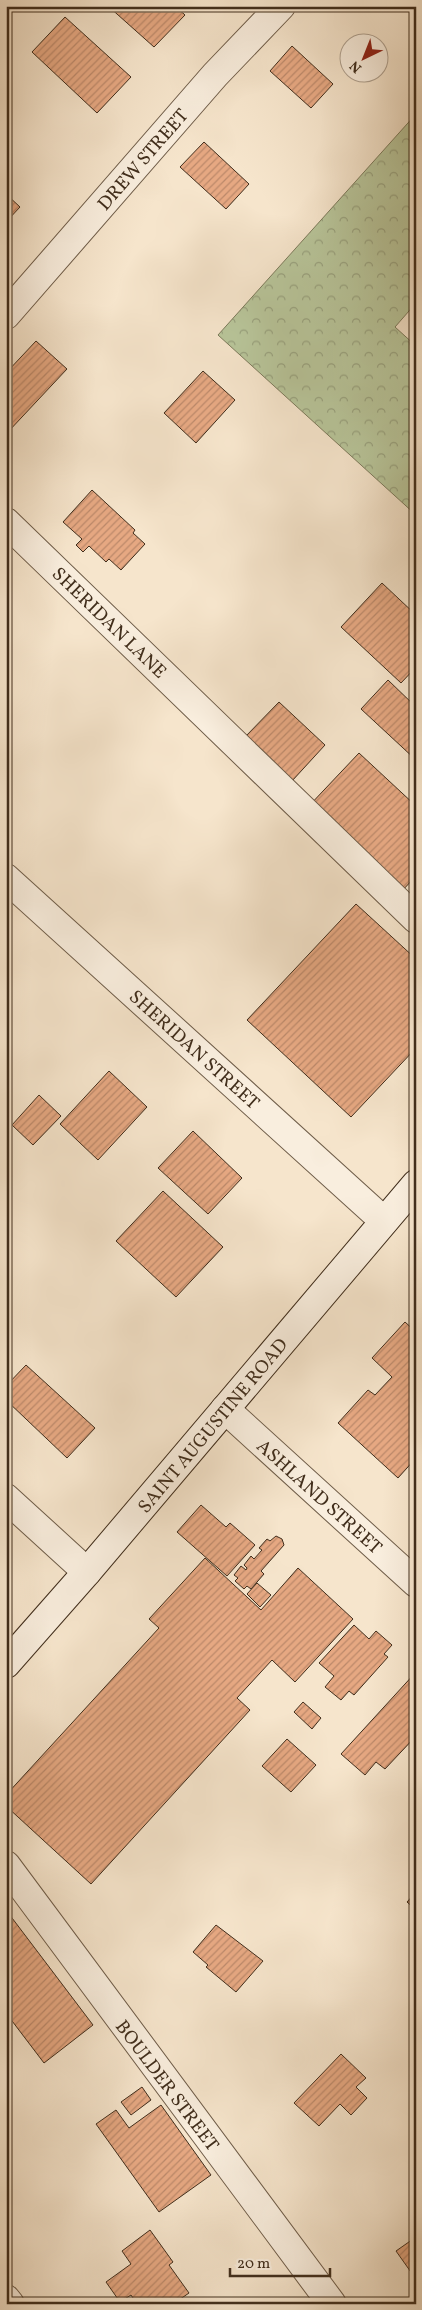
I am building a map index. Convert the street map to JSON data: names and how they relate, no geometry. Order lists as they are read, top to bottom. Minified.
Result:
{"streets":{"street":["DREW STREET","SHERIDAN LANE","SHERIDAN STREET","SAINT AUGUSTINE ROAD","ASHLAND STREET","BOULDER STREET"]},"crossings":[["SHERIDAN STREET","SAINT AUGUSTINE ROAD"],["SAINT AUGUSTINE ROAD","ASHLAND STREET"]],"scale_bar":"20 m","north":"bottom left"}
